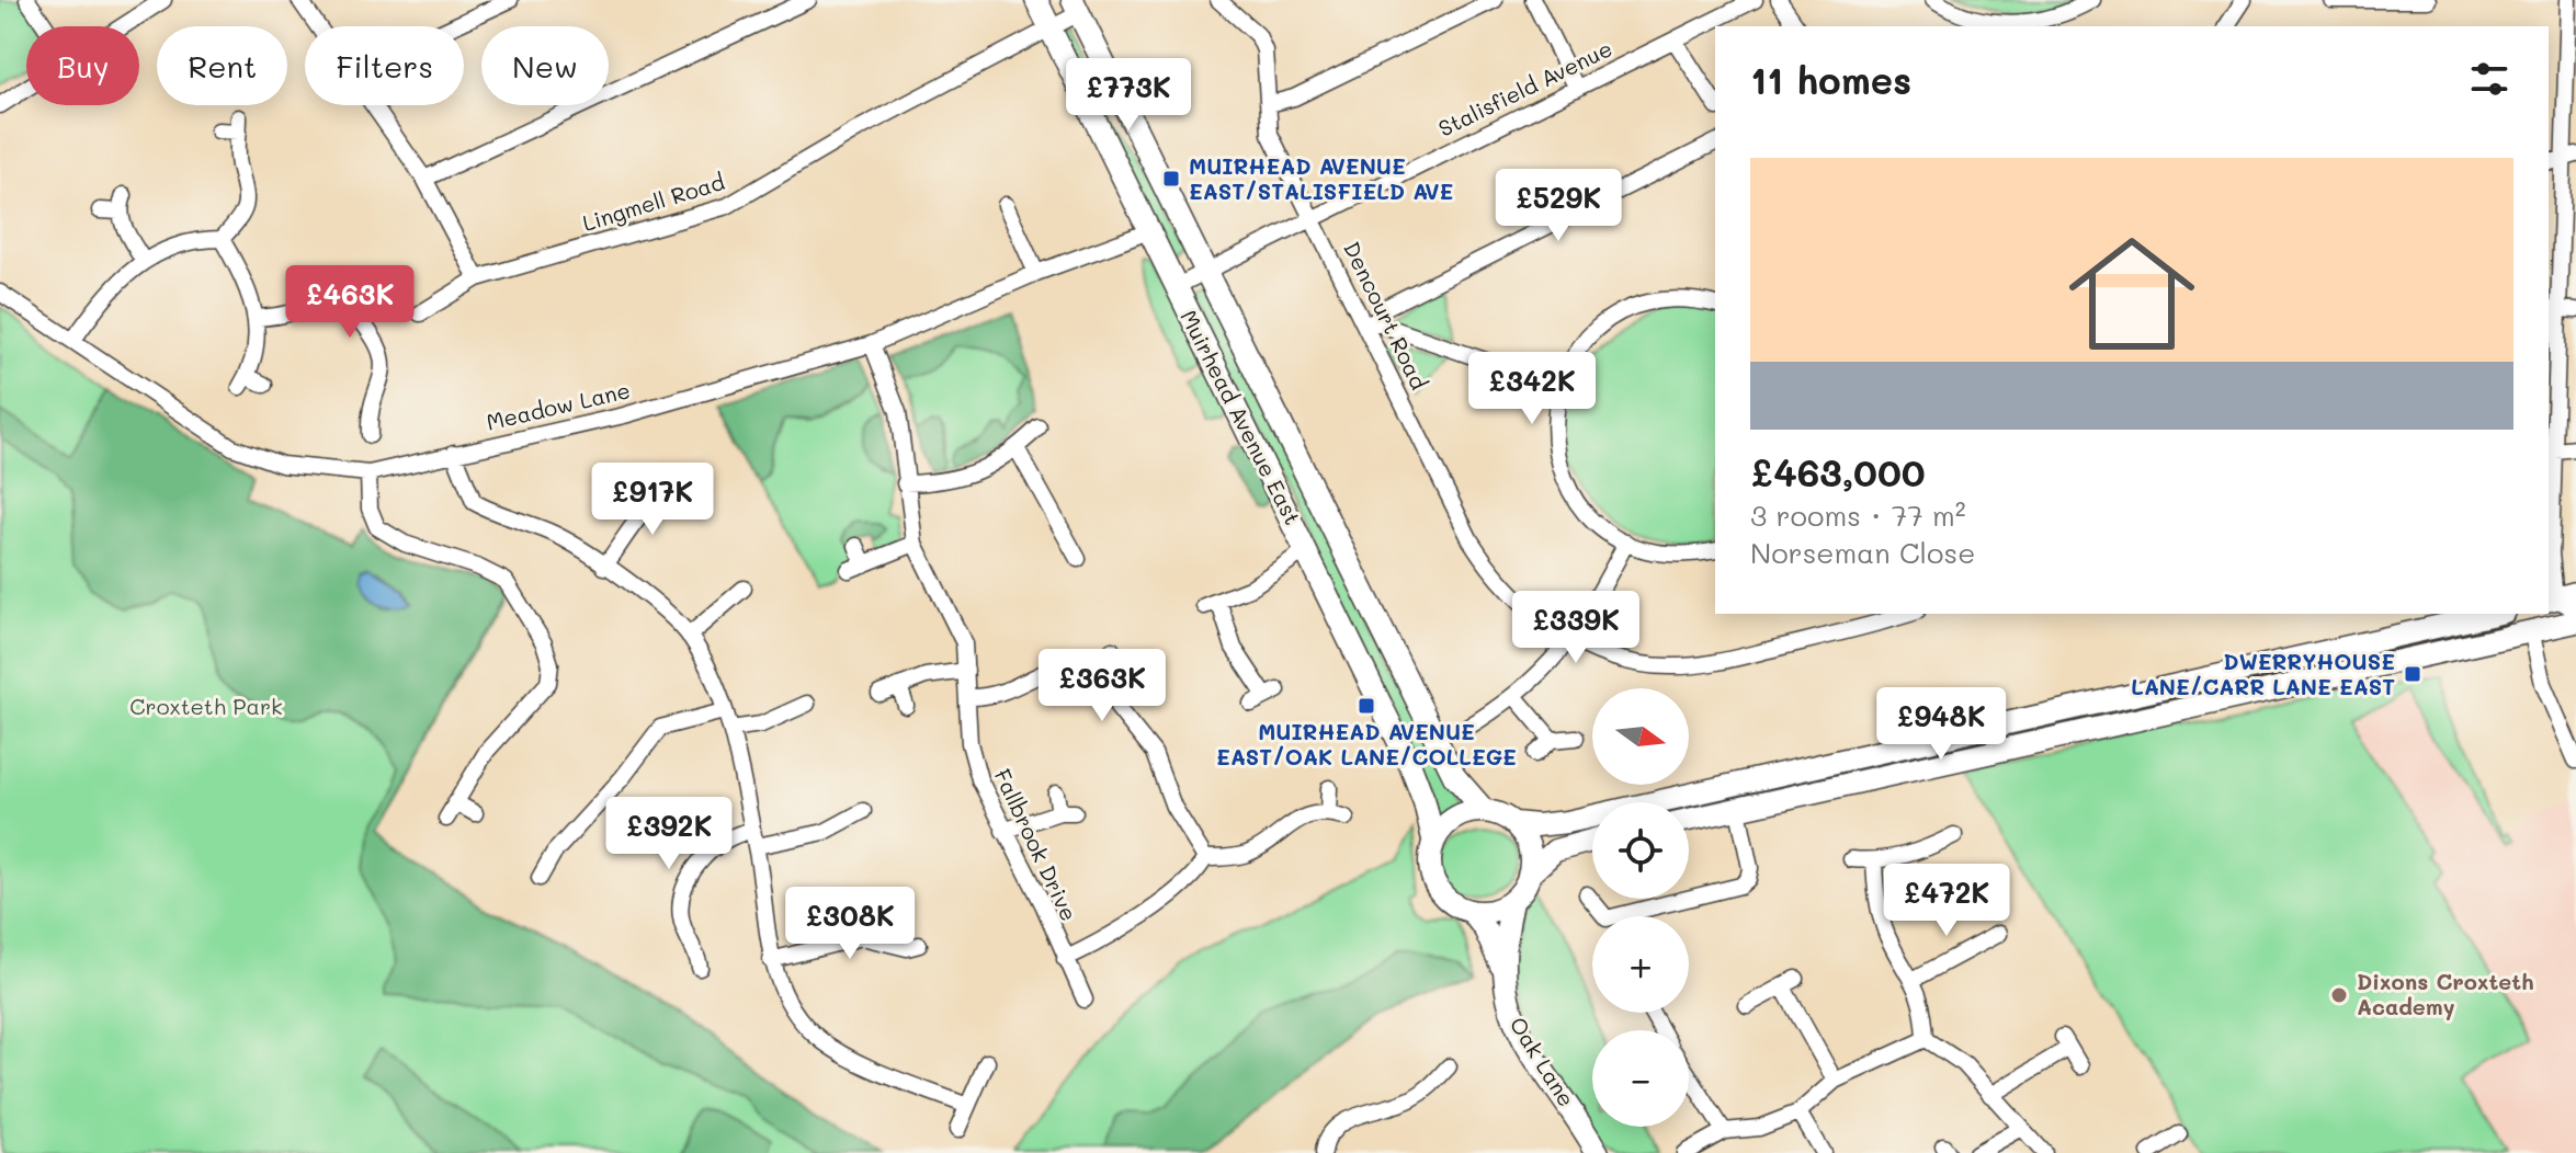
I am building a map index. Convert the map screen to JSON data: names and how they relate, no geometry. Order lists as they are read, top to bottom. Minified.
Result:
{"streets":{"street":["Stalisfield Avenue","Lingmell Road","Dencourt Road","Meadow Lane","Muirhead Avenue East","Fallbrook Drive","Oak Lane"]},"crossings":[["Stalisfield Avenue","Dencourt Road"],["Stalisfield Avenue","Muirhead Avenue East"],["Lingmell Road","Muirhead Avenue East"],["Meadow Lane","Muirhead Avenue East"],["Meadow Lane","Fallbrook Drive"],["Muirhead Avenue East","Oak Lane"]],"parks":["Croxteth Park"],"places":{"transit":["MUIRHEAD AVENUE EAST/STALISFIELD AVE","DWERRYHOUSE LANE/CARR LANE EAST","MUIRHEAD AVENUE EAST/OAK LANE/COLLEGE"],"other":["Dixons Croxteth Academy"]},"north":"right","page":{"chip":["Buy","Rent","Filters","New"],"heading":"11 homes","price":["£773K","£529K","£463K","£342K","£917K","£339K","£363K","£948K","£392K","£472K","£308K"],"list":[{"name":"£463,000","note":"3 rooms · 77 m² · Norseman Close"}],"map_buttons":["+","−"]}}
